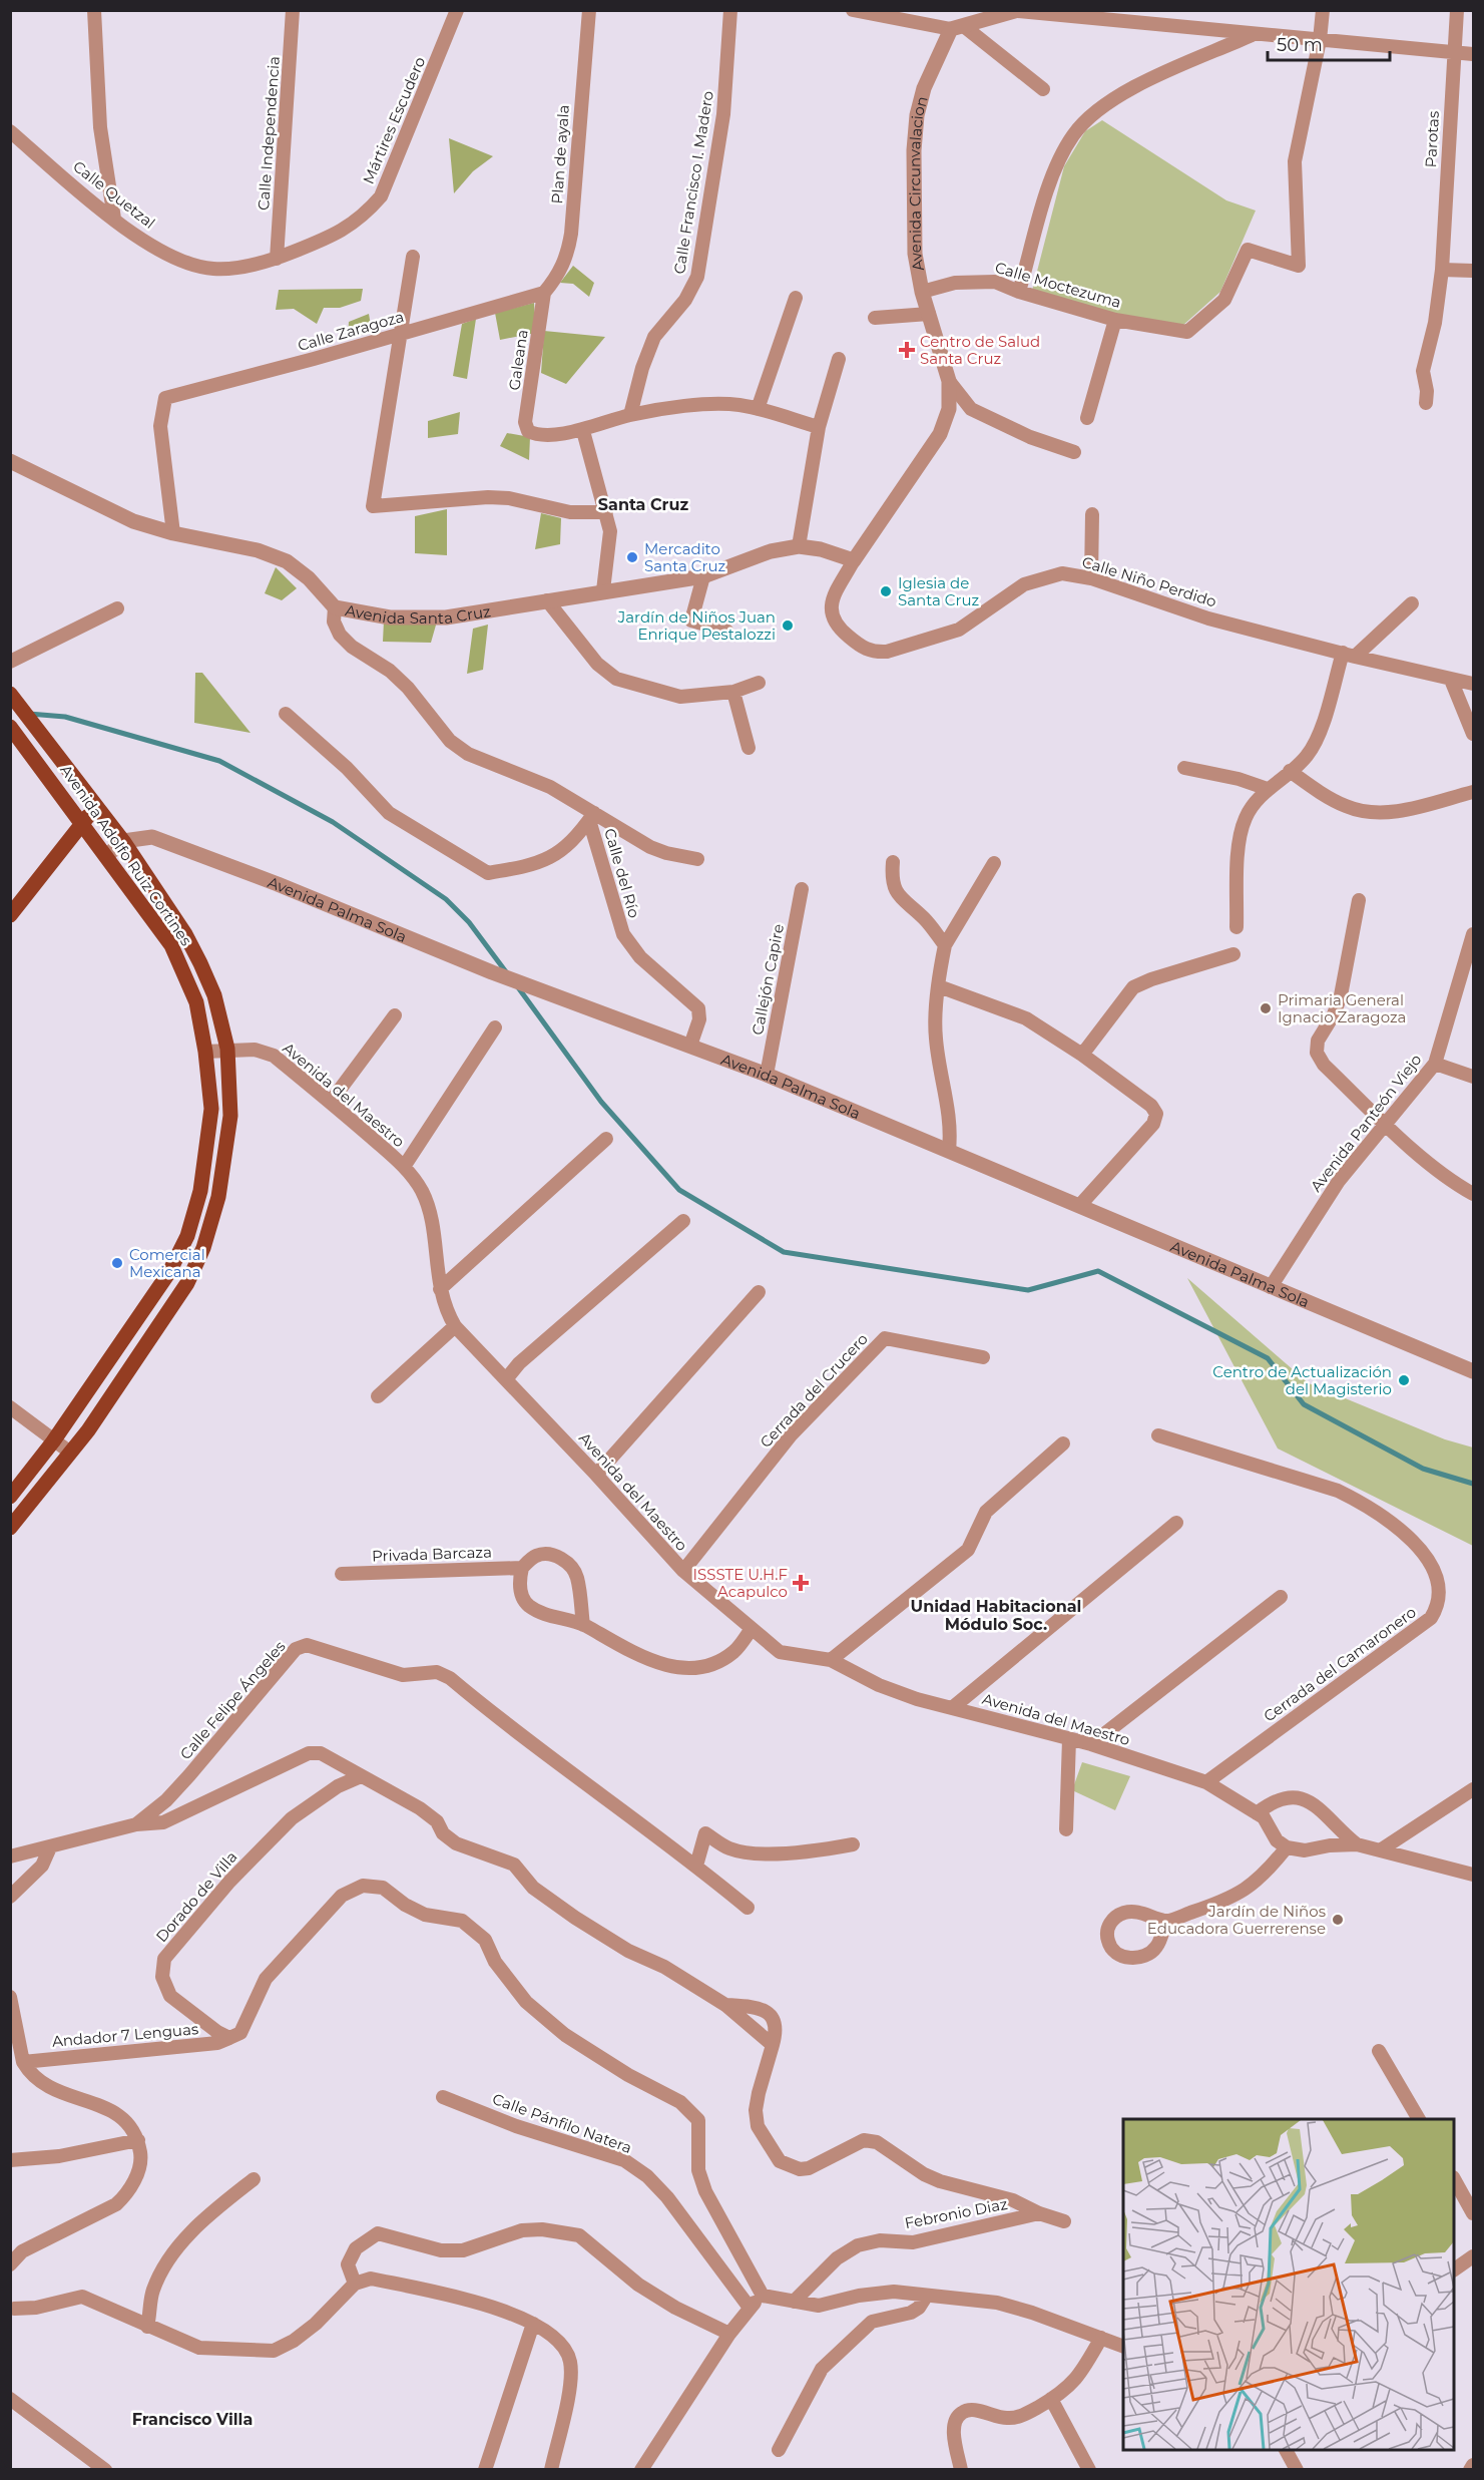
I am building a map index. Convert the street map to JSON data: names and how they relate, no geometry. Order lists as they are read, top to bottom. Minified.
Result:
{"streets":{"main road":["Avenida Adolfo Ruiz Cortines"],"street":["Mártires Escudero","Calle Independencia","Parotas","Plan de ayala","Calle Francisco I. Madero","Avenida Circunvalacion","Calle Quetzal","Calle Moctezuma","Calle Zaragoza","Galeana","Calle Niño Perdido","Avenida Santa Cruz","Calle del Río","Avenida Palma Sola","Callejón Capire","Avenida del Maestro","Avenida Panteón Viejo","Cerrada del Crucero","Privada Barcaza","Cerrada del Camaronero","Calle Felipe Ángeles","Dorado de Villa","Andador 7 Lenguas","Calle Pánfilo Natera","Febronio Diaz"]},"crossings":[["Mártires Escudero","Calle Independencia"],["Mártires Escudero","Calle Quetzal"],["Calle Independencia","Calle Quetzal"],["Plan de ayala","Calle Zaragoza"],["Plan de ayala","Galeana"],["Avenida Circunvalacion","Calle Moctezuma"],["Avenida Circunvalacion","Calle Niño Perdido"],["Avenida Circunvalacion","Avenida Santa Cruz"],["Calle Zaragoza","Galeana"],["Calle Zaragoza","Avenida Santa Cruz"],["Calle Niño Perdido","Avenida Santa Cruz"],["Avenida Adolfo Ruiz Cortines","Avenida Palma Sola"],["Avenida Adolfo Ruiz Cortines","Avenida del Maestro"],["Calle del Río","Avenida Palma Sola"],["Avenida Palma Sola","Callejón Capire"],["Avenida Palma Sola","Avenida Panteón Viejo"],["Avenida del Maestro","Cerrada del Crucero"],["Avenida del Maestro","Cerrada del Camaronero"],["Dorado de Villa","Andador 7 Lenguas"]],"districts":["Santa Cruz","Unidad Habitacional Módulo Soc.","Francisco Villa"],"places":{"health":["Centro de Salud Santa Cruz","ISSSTE U.H.F Acapulco"],"other":["Mercadito Santa Cruz","Iglesia de Santa Cruz","Jardín de Niños Juan Enrique Pestalozzi","Primaria General Ignacio Zaragoza","Comercial Mexicana","Centro de Actualización del Magisterio","Jardín de Niños Educadora Guerrerense"]},"scale_bar":"50 m"}
